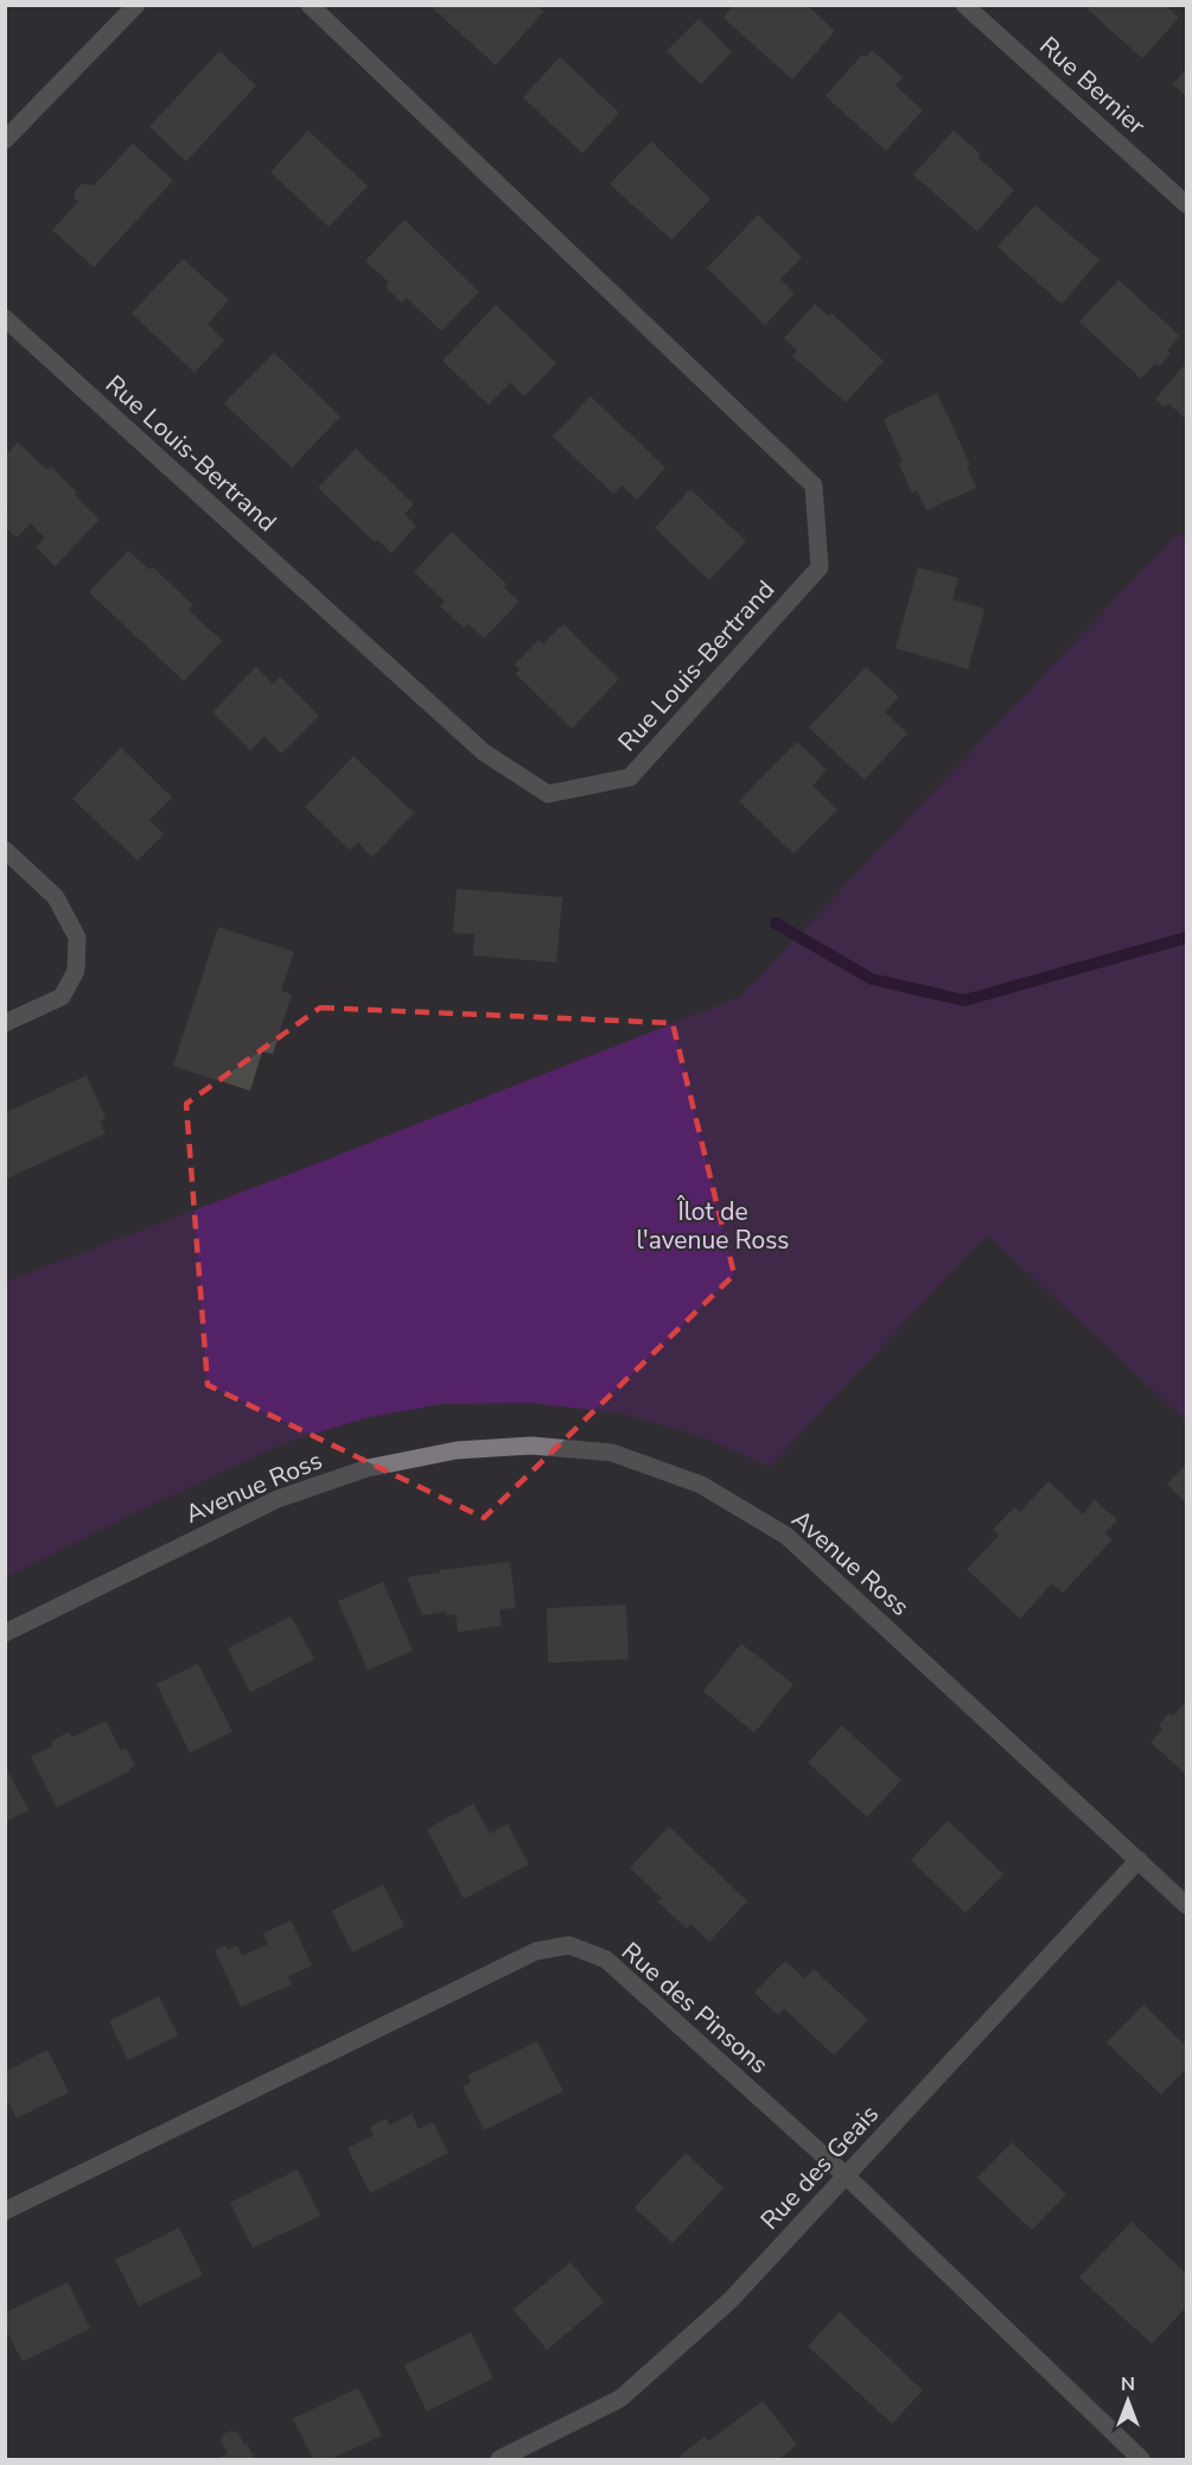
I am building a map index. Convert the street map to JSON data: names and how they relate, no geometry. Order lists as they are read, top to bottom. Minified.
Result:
{"streets":{"street":["Rue Bernier","Rue Louis-Bertrand","Avenue Ross","Rue des Pinsons","Rue des Geais"]},"crossings":[["Avenue Ross","Rue des Geais"],["Rue des Pinsons","Rue des Geais"]],"parks":["Îlot de l'avenue Ross"],"north":"top"}
